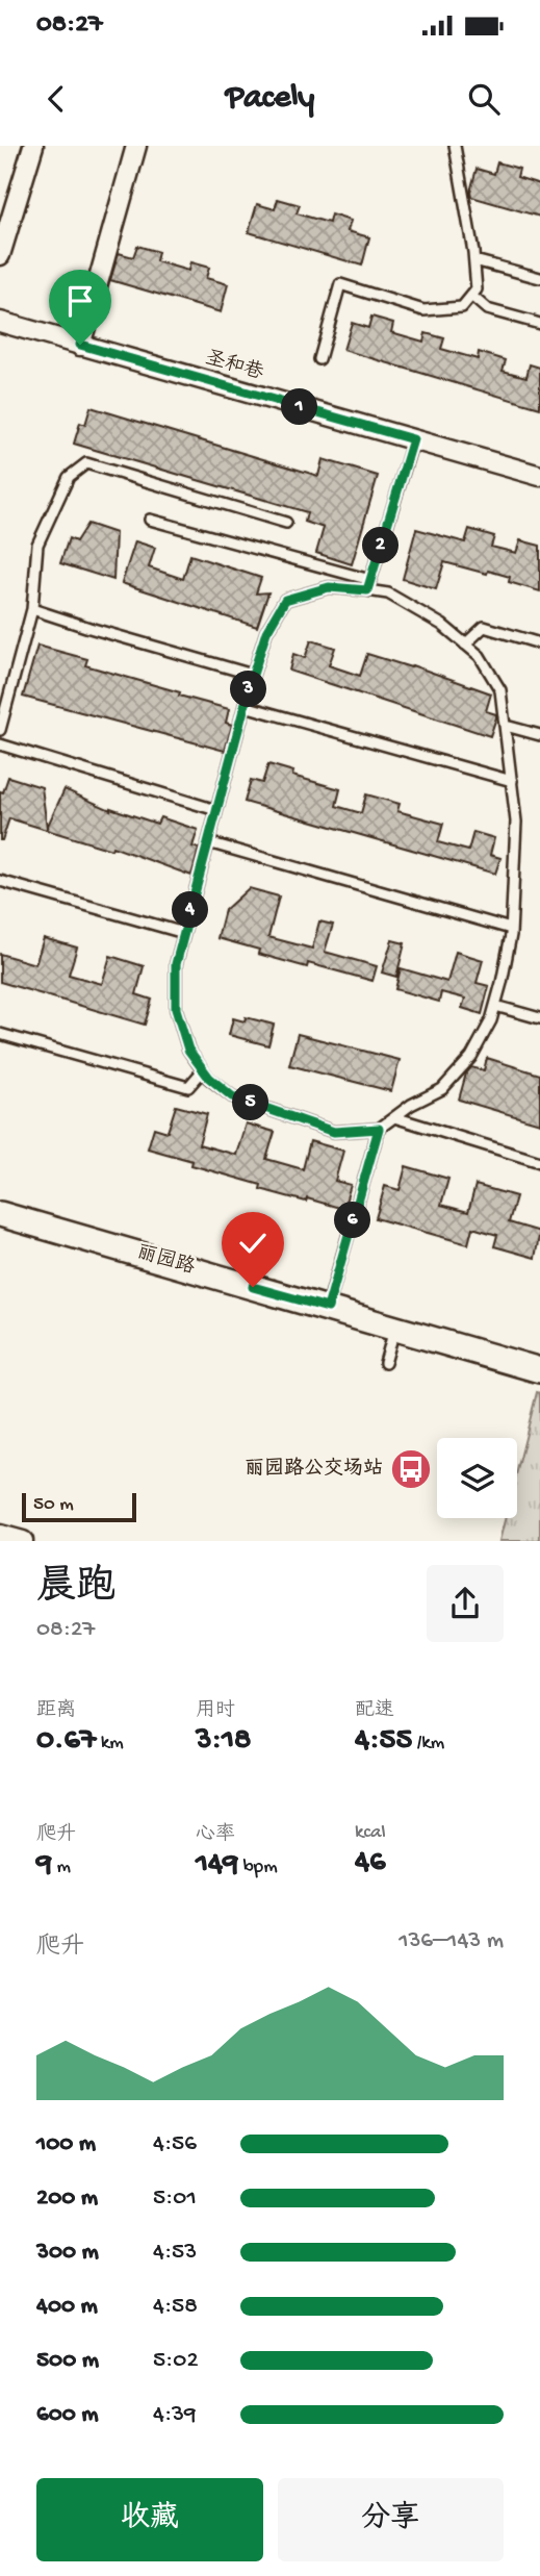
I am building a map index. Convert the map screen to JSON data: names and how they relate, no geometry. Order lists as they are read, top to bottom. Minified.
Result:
{"streets":{"street":["圣和巷","丽园路"]},"places":{"bus stop":["丽园路公交场站"]},"scale_bar":"50 m","page":{"status":"08:27","header":"Pacely","pins":["1","2","3","4","5","6"],"scale":"50 m","heading":["晨跑","08:27"],"stats":[["距离","0.67 km"],["用时","3:18"],["配速","4:55 /km"],["爬升","9 m"],["心率","149 bpm"],["kcal","46"]],"chart":["爬升","136–143 m"],"list":[{"name":"100 m","note":"4:56"},{"name":"200 m","note":"5:01"},{"name":"300 m","note":"4:53"},{"name":"400 m","note":"4:58"},{"name":"500 m","note":"5:02"},{"name":"600 m","note":"4:39"}],"buttons":["收藏","分享"]}}
